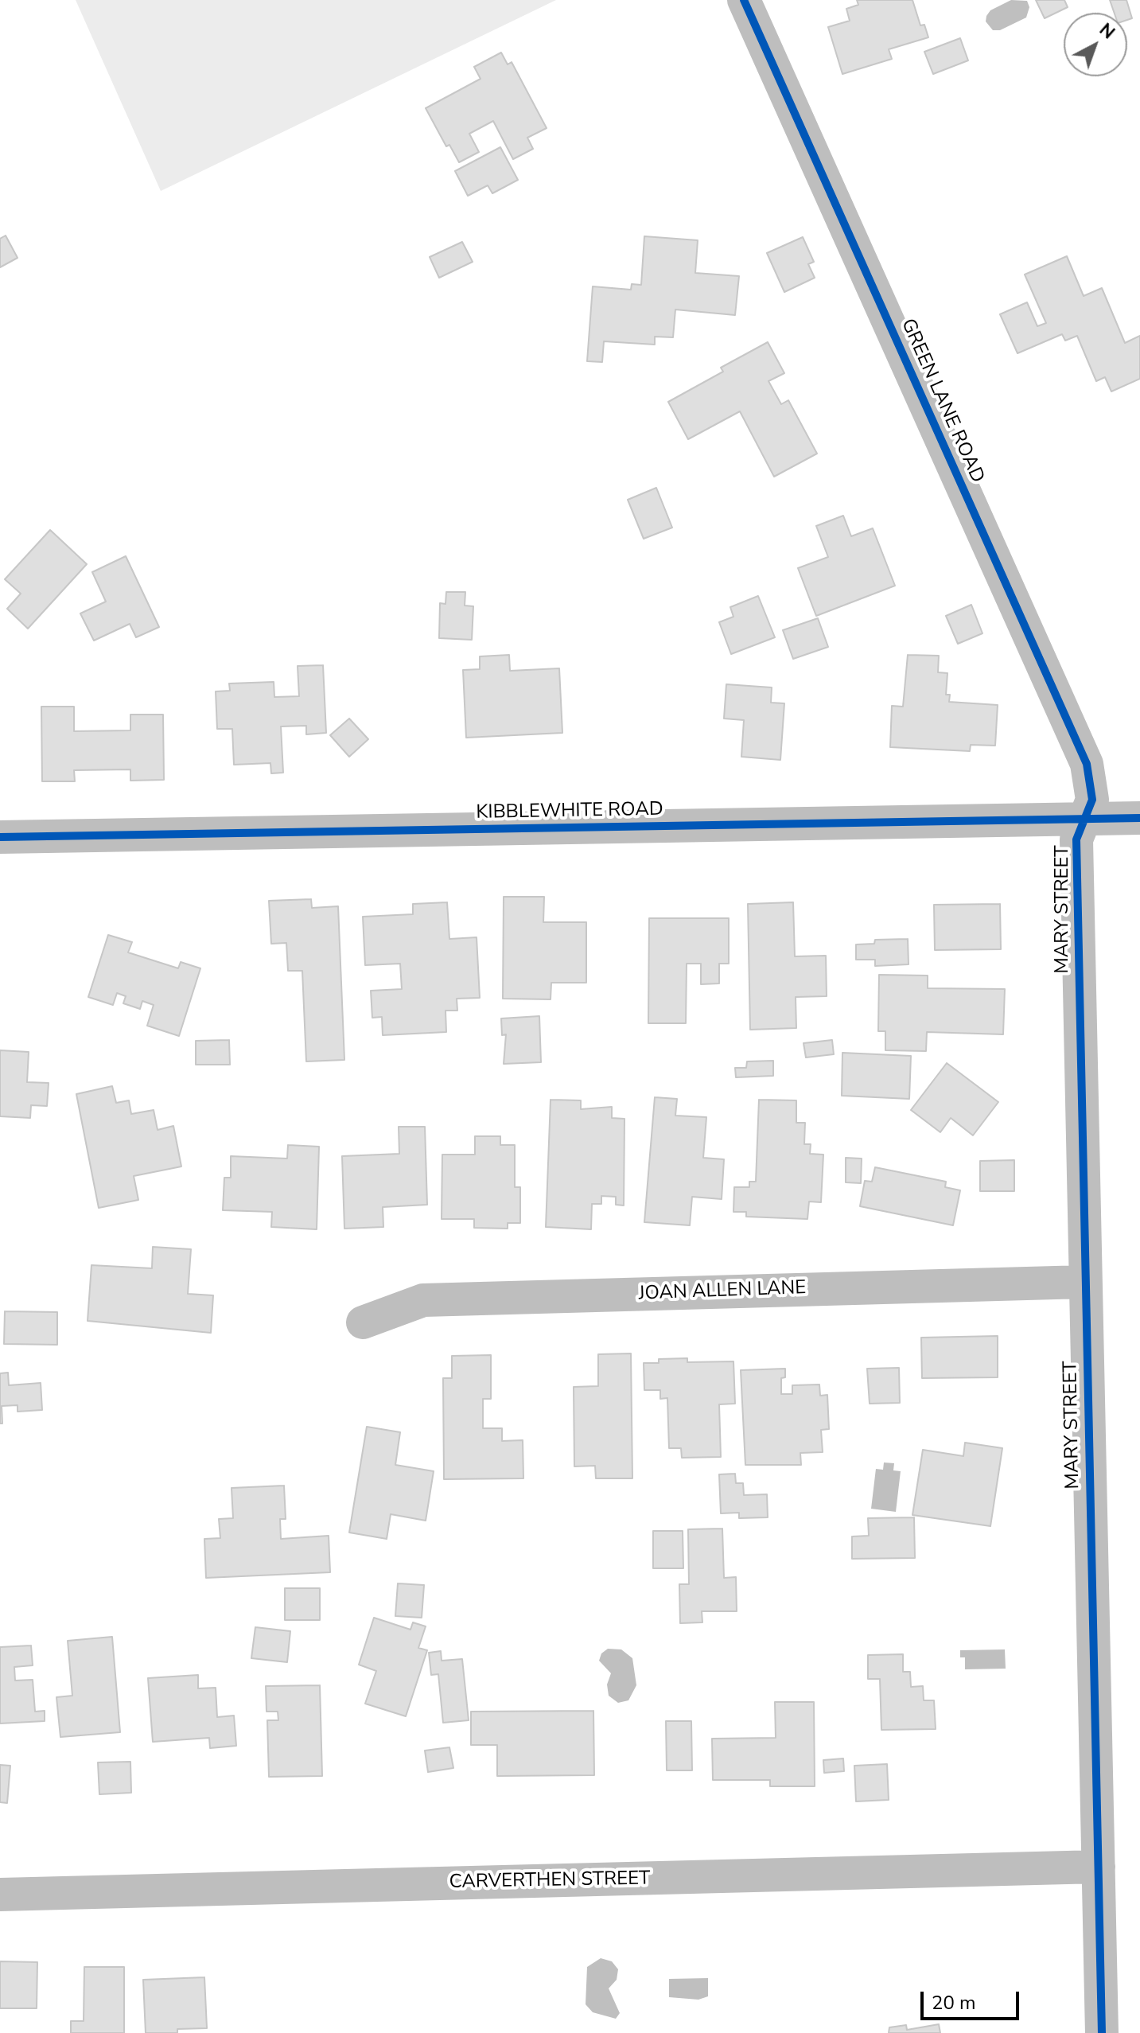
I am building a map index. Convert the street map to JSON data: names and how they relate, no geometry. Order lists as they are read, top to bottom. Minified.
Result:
{"streets":{"street":["GREEN LANE ROAD","KIBBLEWHITE ROAD","MARY STREET","JOAN ALLEN LANE","CARVERTHEN STREET"]},"crossings":[["GREEN LANE ROAD","KIBBLEWHITE ROAD"],["GREEN LANE ROAD","MARY STREET"],["KIBBLEWHITE ROAD","MARY STREET"],["MARY STREET","JOAN ALLEN LANE"],["MARY STREET","CARVERTHEN STREET"]],"scale_bar":"20 m","north":"top right"}
